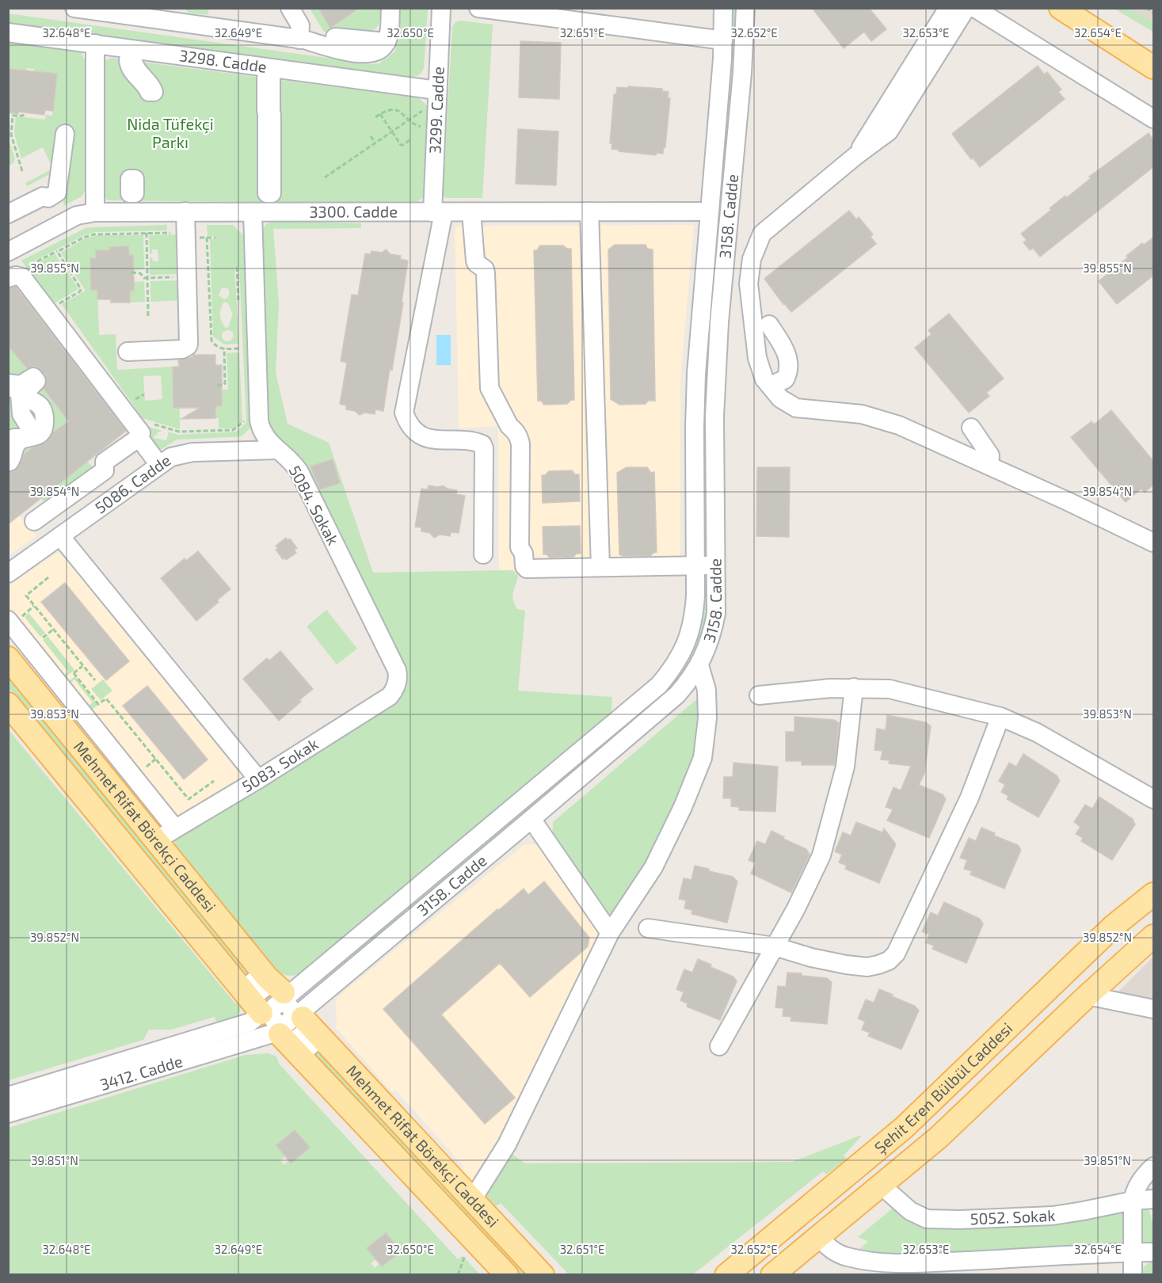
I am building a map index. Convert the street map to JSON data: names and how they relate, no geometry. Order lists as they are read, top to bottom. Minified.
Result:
{"streets":{"main road":["Mehmet Rifat Börekçi Caddesi","Şehit Eren Bülbül Caddesi"],"street":["3298. Cadde","3299. Cadde","3300. Cadde","3158. Cadde","5086. Cadde","5084. Sokak","5083. Sokak","3412. Cadde","5052. Sokak"]},"crossings":[["3298. Cadde","3299. Cadde"],["3299. Cadde","3300. Cadde"],["3300. Cadde","3158. Cadde"],["3300. Cadde","5084. Sokak"],["3158. Cadde","Mehmet Rifat Börekçi Caddesi"],["3158. Cadde","3412. Cadde"],["5086. Cadde","5084. Sokak"],["5084. Sokak","5083. Sokak"],["5083. Sokak","Mehmet Rifat Börekçi Caddesi"],["Mehmet Rifat Börekçi Caddesi","3412. Cadde"],["Şehit Eren Bülbül Caddesi","5052. Sokak"]],"parks":["Nida Tüfekçi Parkı"],"coordinates":["32.648°E","32.649°E","32.650°E","32.651°E","32.652°E","32.653°E","32.654°E","39.855°N","39.854°N","39.853°N","39.852°N","39.851°N"]}
